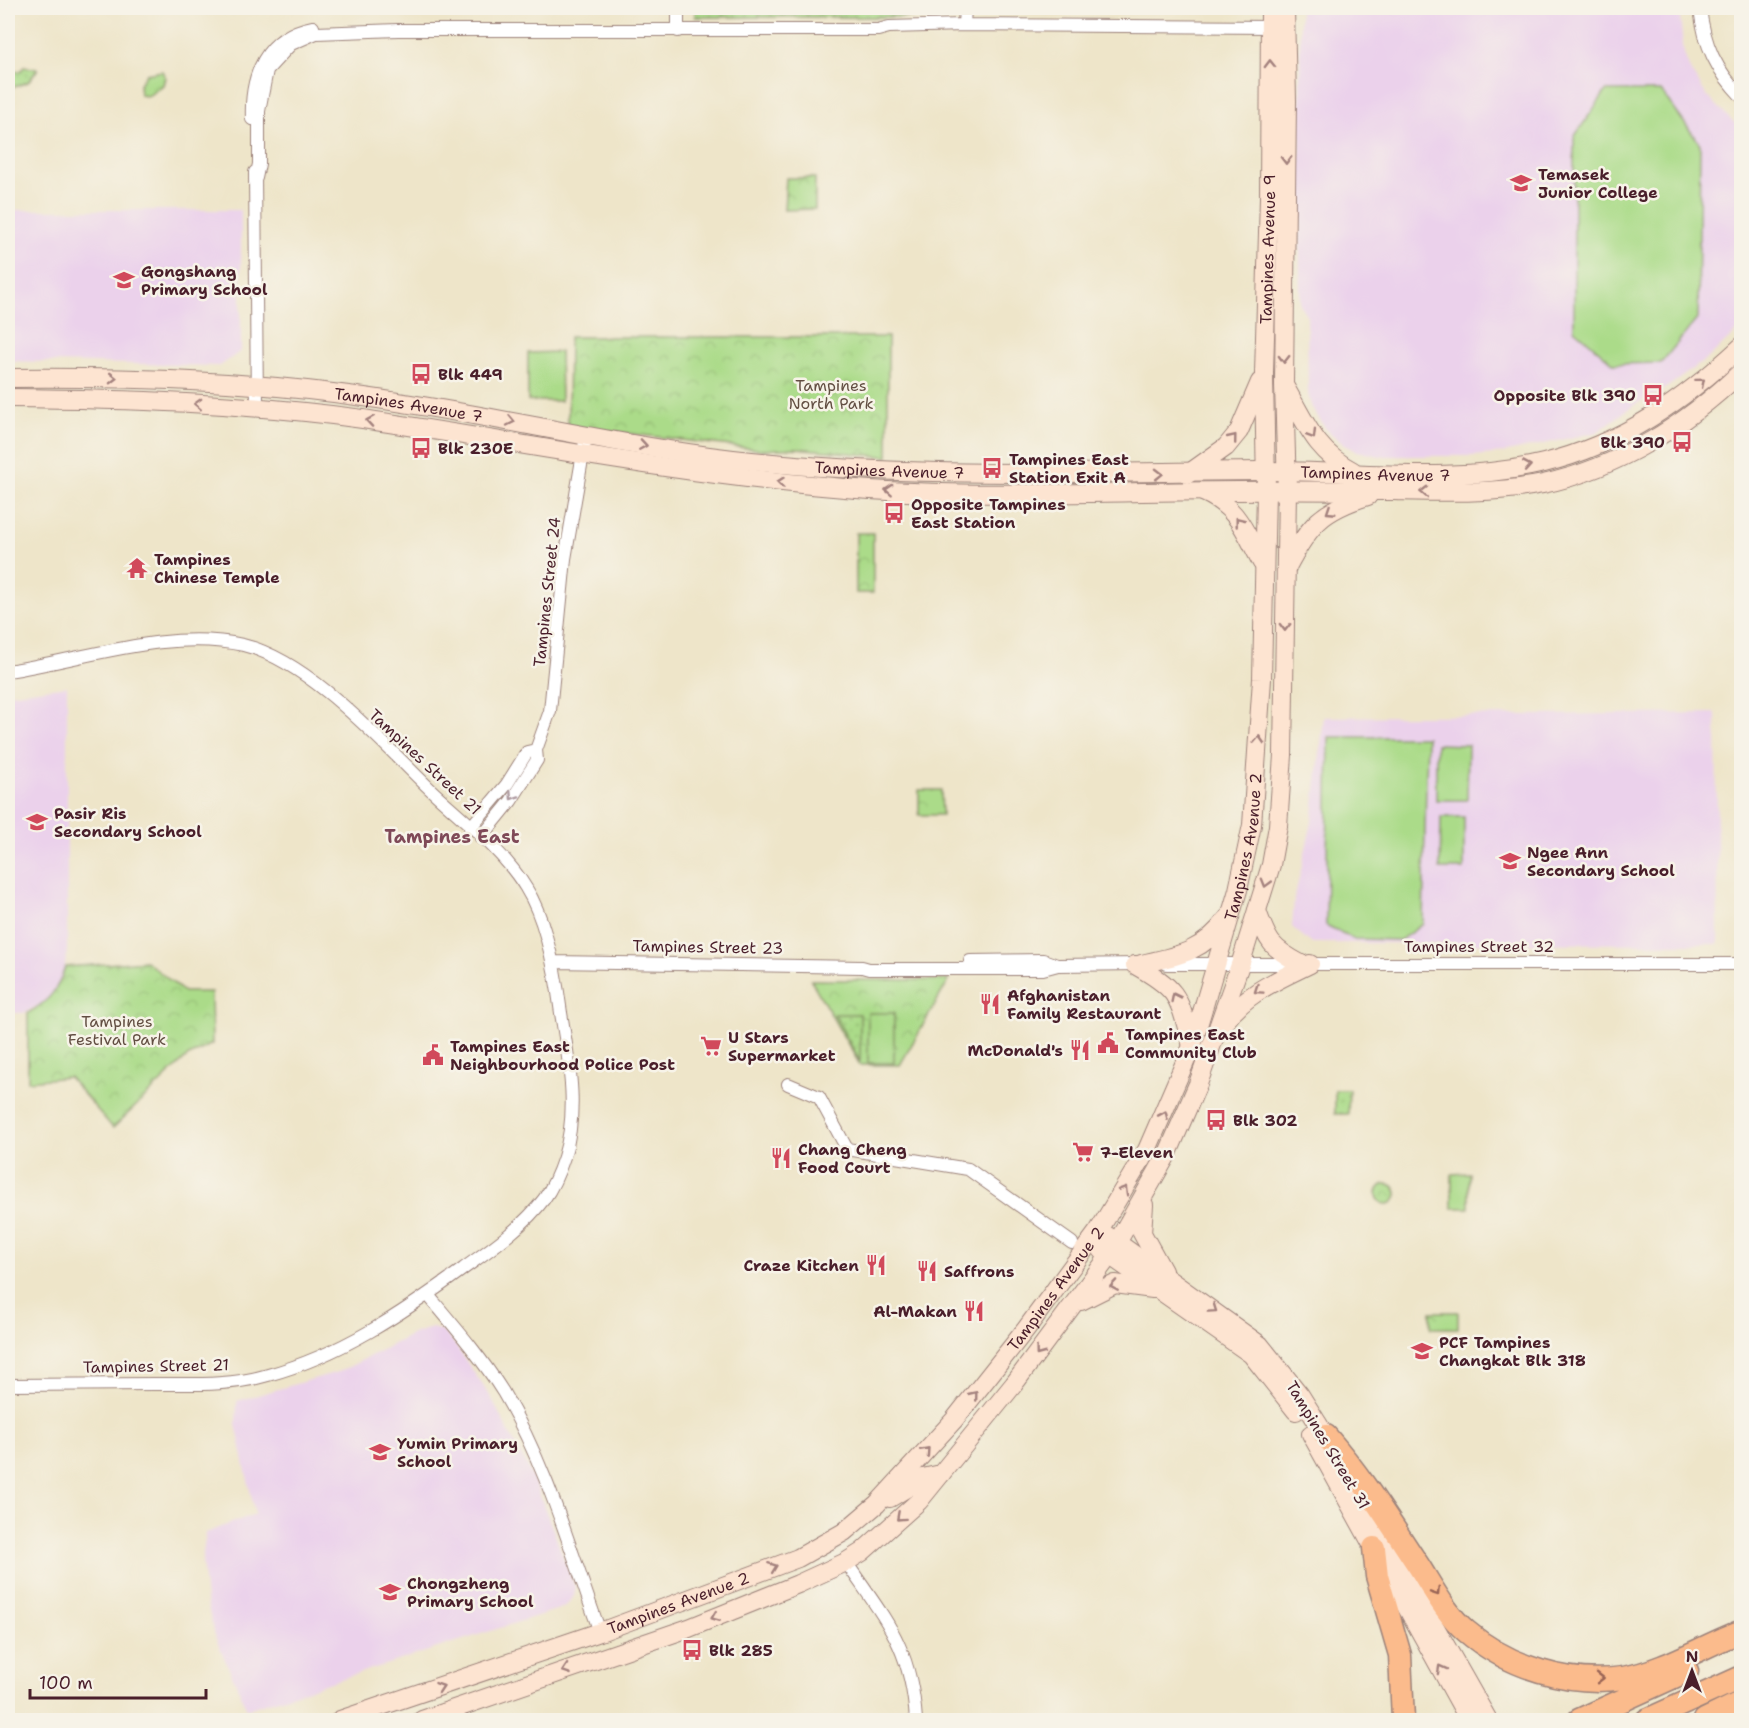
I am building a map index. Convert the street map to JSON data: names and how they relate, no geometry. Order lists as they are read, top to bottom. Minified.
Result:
{"streets":{"main road":["Tampines Avenue 9","Tampines Avenue 7","Tampines Avenue 2","Tampines Street 31"],"street":["Tampines Street 24","Tampines Street 21","Tampines Street 32","Tampines Street 23"]},"crossings":[["Tampines Avenue 9","Tampines Avenue 7"],["Tampines Avenue 9","Tampines Avenue 2"],["Tampines Avenue 7","Tampines Street 24"],["Tampines Avenue 7","Tampines Avenue 2"],["Tampines Street 24","Tampines Street 21"],["Tampines Street 21","Tampines Street 23"],["Tampines Avenue 2","Tampines Street 32"],["Tampines Avenue 2","Tampines Street 23"],["Tampines Avenue 2","Tampines Street 31"],["Tampines Street 32","Tampines Street 23"]],"districts":["Tampines East"],"parks":["Tampines North Park","Tampines Festival Park"],"places":{"school or university":["Temasek Junior College","Gongshang Primary School","Pasir Ris Secondary School","Ngee Ann Secondary School","PCF Tampines Changkat Blk 318","Yumin Primary School","Chongzheng Primary School"],"bus stop":["Blk 449","Opposite Blk 390","Blk 390","Blk 230E","Tampines East Station Exit A","Opposite Tampines East Station","Blk 302","Blk 285"],"temple":["Tampines Chinese Temple"],"restaurant":["Afghanistan Family Restaurant","McDonald's","Chang Cheng Food Court","Craze Kitchen","Saffrons","Al-Makan"],"public building":["Tampines East Community Club","Tampines East Neighbourhood Police Post"],"supermarket":["U Stars Supermarket","7-Eleven"]},"scale_bar":"100 m","north":"top"}
